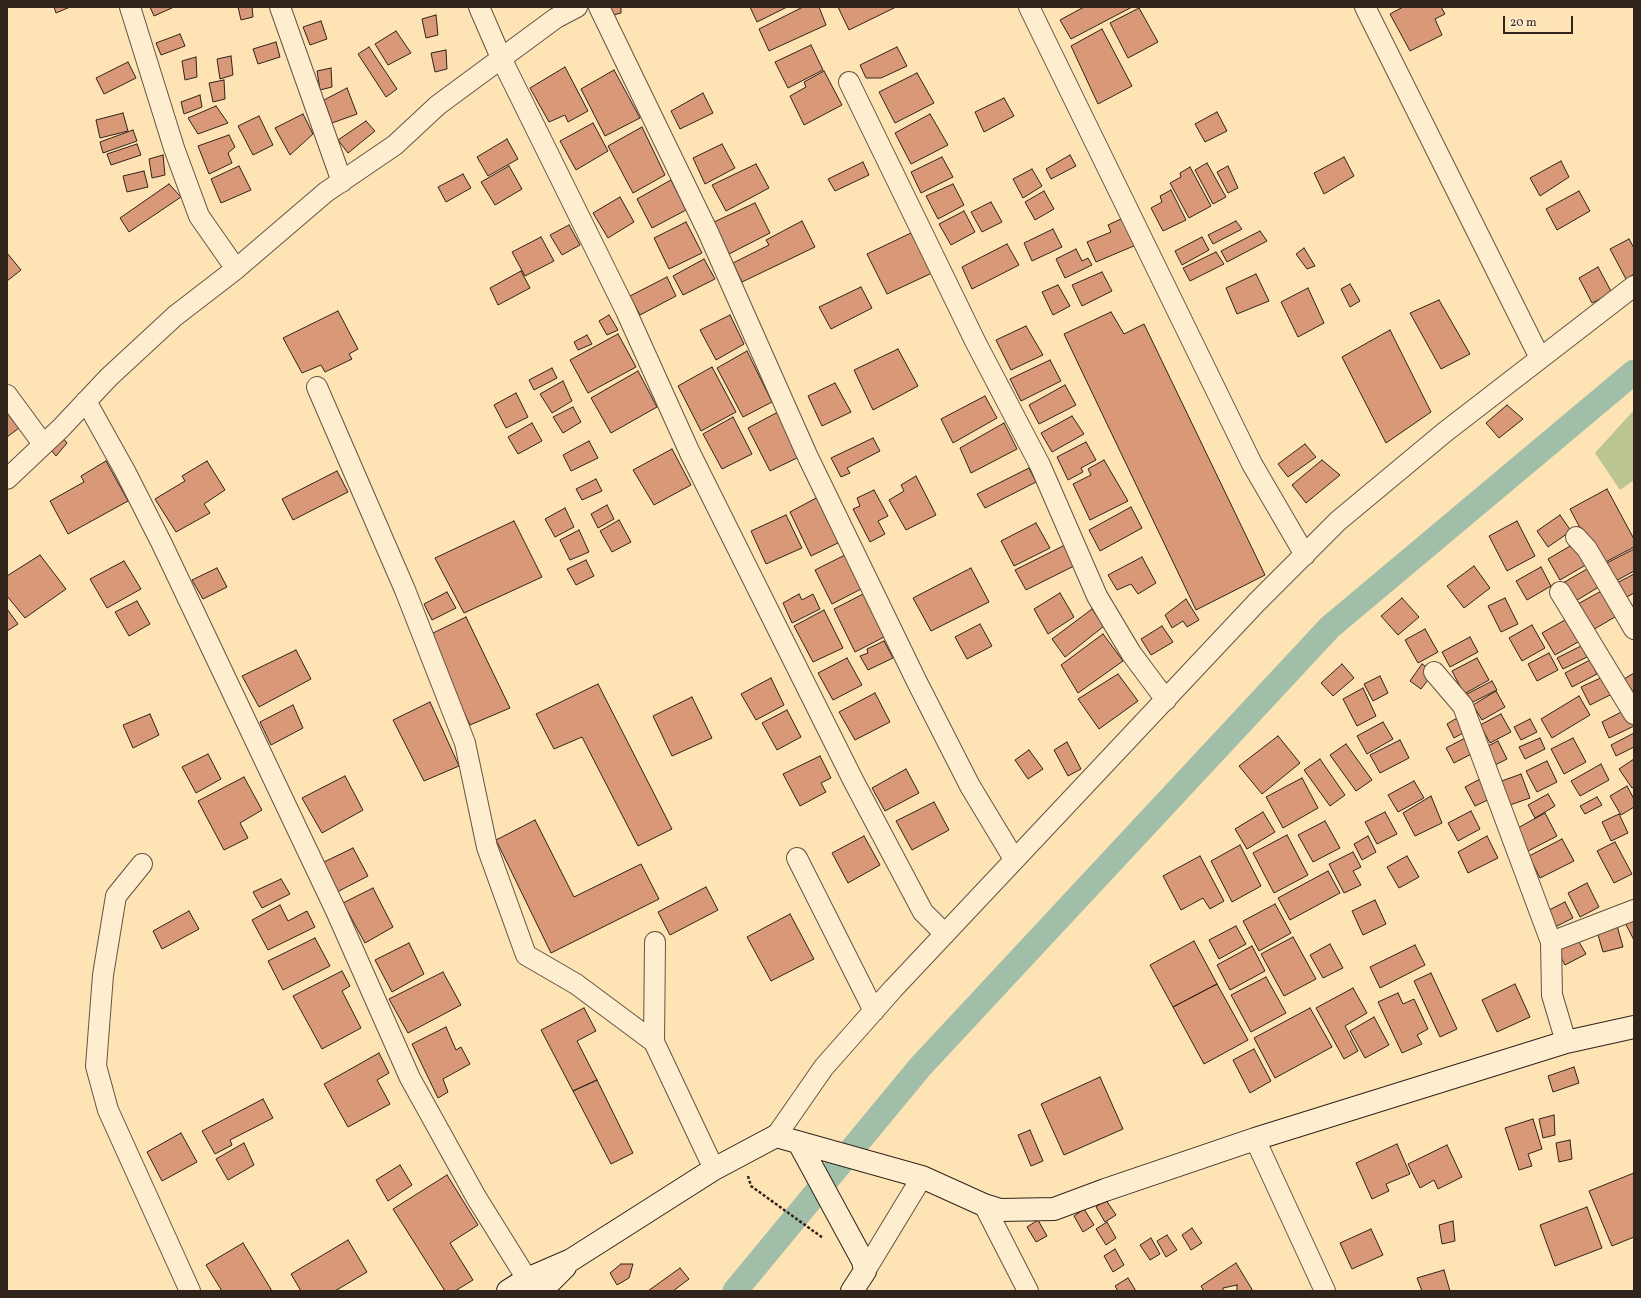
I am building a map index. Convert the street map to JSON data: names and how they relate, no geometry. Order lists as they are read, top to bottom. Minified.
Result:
{"scale_bar":"20 m"}
